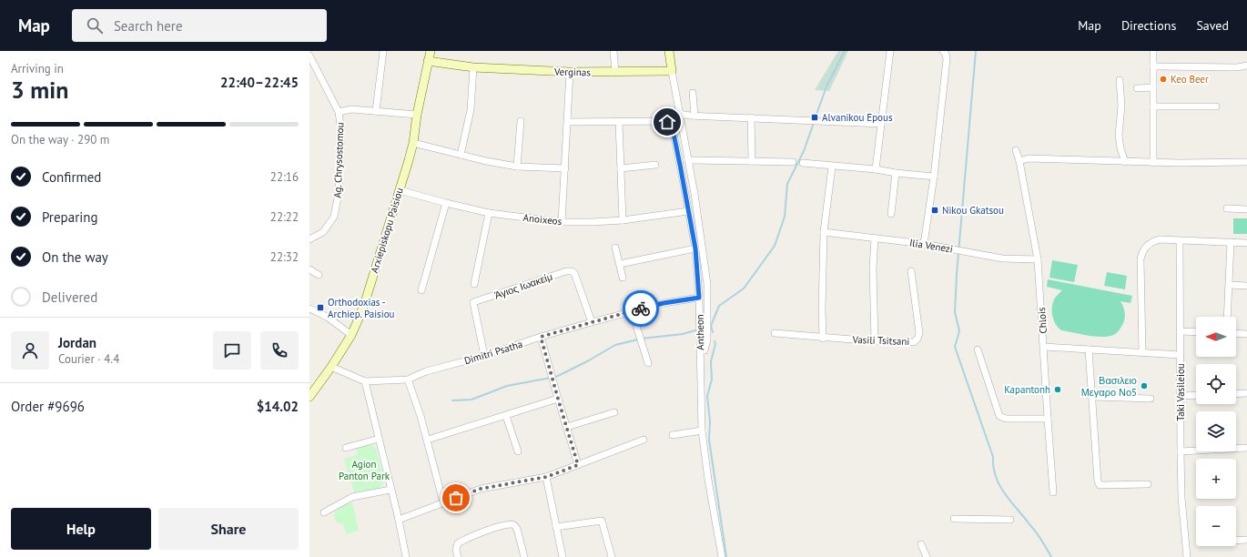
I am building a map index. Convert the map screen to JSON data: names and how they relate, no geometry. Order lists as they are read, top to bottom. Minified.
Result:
{"streets":{"street":["Verginas","Ag. Chrysostomou","Anoixeos","Arxiepiskopu Paisiou","Ilia Venezi","Άγιος Ιωακείμ","Chlois","Antheon","Vasili Tsitsani","Dimitri Psatha","Taki Vasileiou"]},"crossings":[["Verginas","Arxiepiskopu Paisiou"],["Anoixeos","Arxiepiskopu Paisiou"],["Anoixeos","Antheon"],["Arxiepiskopu Paisiou","Dimitri Psatha"],["Ilia Venezi","Chlois"],["Άγιος Ιωακείμ","Dimitri Psatha"],["Antheon","Dimitri Psatha"]],"parks":["Agion Panton Park"],"places":{"other":["Keo Beer","Βασιλειο Μεγαρο Νο5","Kapantonh"],"transit":["Alvanikou Epous","Nikou Gkatsou","Orthodoxias - Archiep. Paisiou"]},"north":"left","page":{"header":"Map","search":"Search here","nav":["Map","Directions","Saved"],"heading":["3 min","Arriving in","22:40–22:45"],"panel":["Jordan","Courier · 4.4","Order #9696","$14.02"],"bar":"On the way · 290 m","list":[["Confirmed","22:16"],["Preparing","22:22"],["On the way","22:32"],"Delivered"],"map_buttons":["+","−"],"buttons":["Help","Share"]}}
